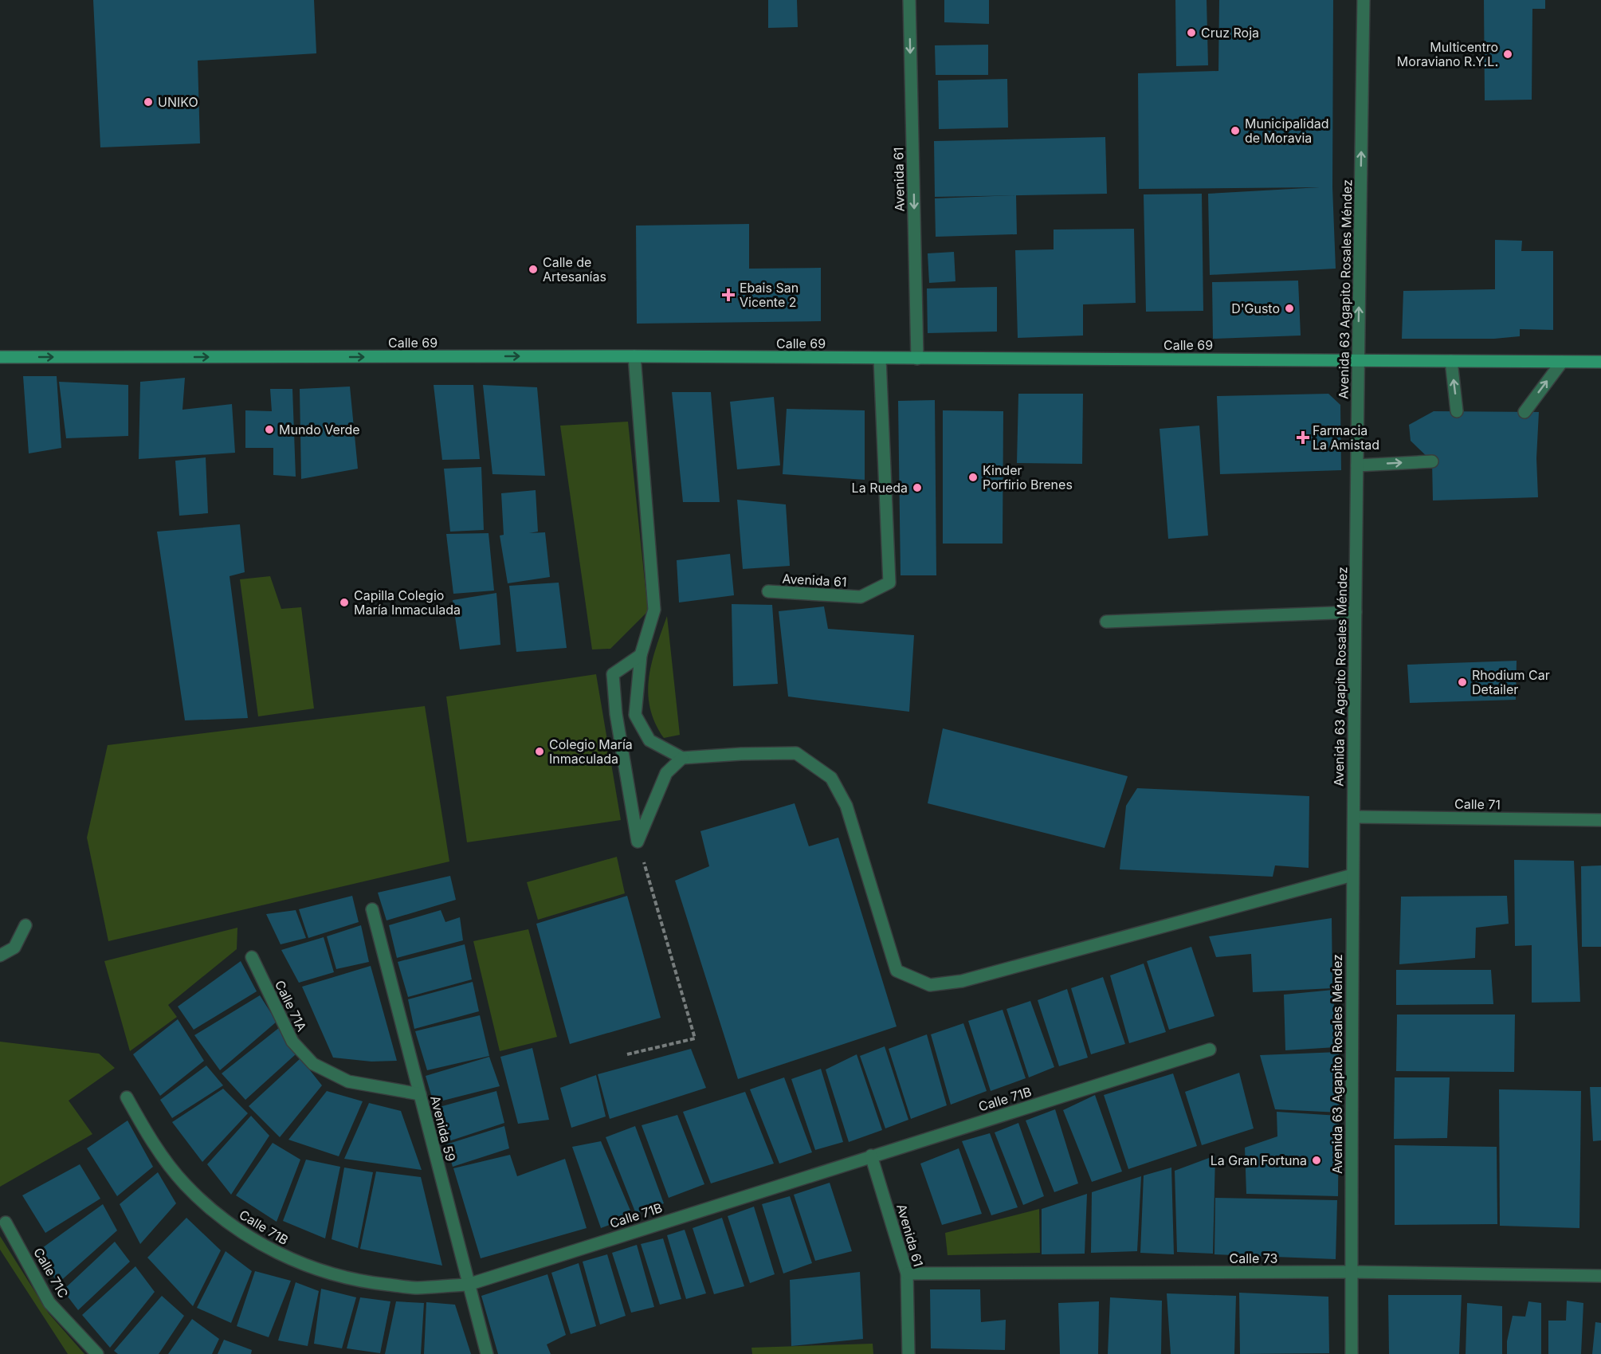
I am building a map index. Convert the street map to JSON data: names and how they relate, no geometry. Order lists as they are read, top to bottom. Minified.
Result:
{"streets":{"main road":["Calle 69"],"street":["Avenida 61","Avenida 63 Agapito Rosales Méndez","Calle 71","Calle 71A","Calle 71B","Avenida 59","Calle 73","Calle 71C"]},"crossings":[["Avenida 61","Calle 69"],["Avenida 61","Calle 71B"],["Avenida 61","Calle 73"],["Avenida 63 Agapito Rosales Méndez","Calle 69"],["Avenida 63 Agapito Rosales Méndez","Calle 71"],["Avenida 63 Agapito Rosales Méndez","Calle 73"],["Calle 71A","Avenida 59"],["Calle 71B","Avenida 59"]],"one_way":["Avenida 61","Calle 69"],"places":{"other":["Cruz Roja","Multicentro Moraviano R.Y.L.","UNIKO","Municipalidad de Moravia","Calle de Artesanías","D'Gusto","Mundo Verde","Kinder Porfirio Brenes","La Rueda","Capilla Colegio María Inmaculada","Rhodium Car Detailer","Colegio María Inmaculada","La Gran Fortuna"],"health":["Ebais San Vicente 2","Farmacia La Amistad"]}}
